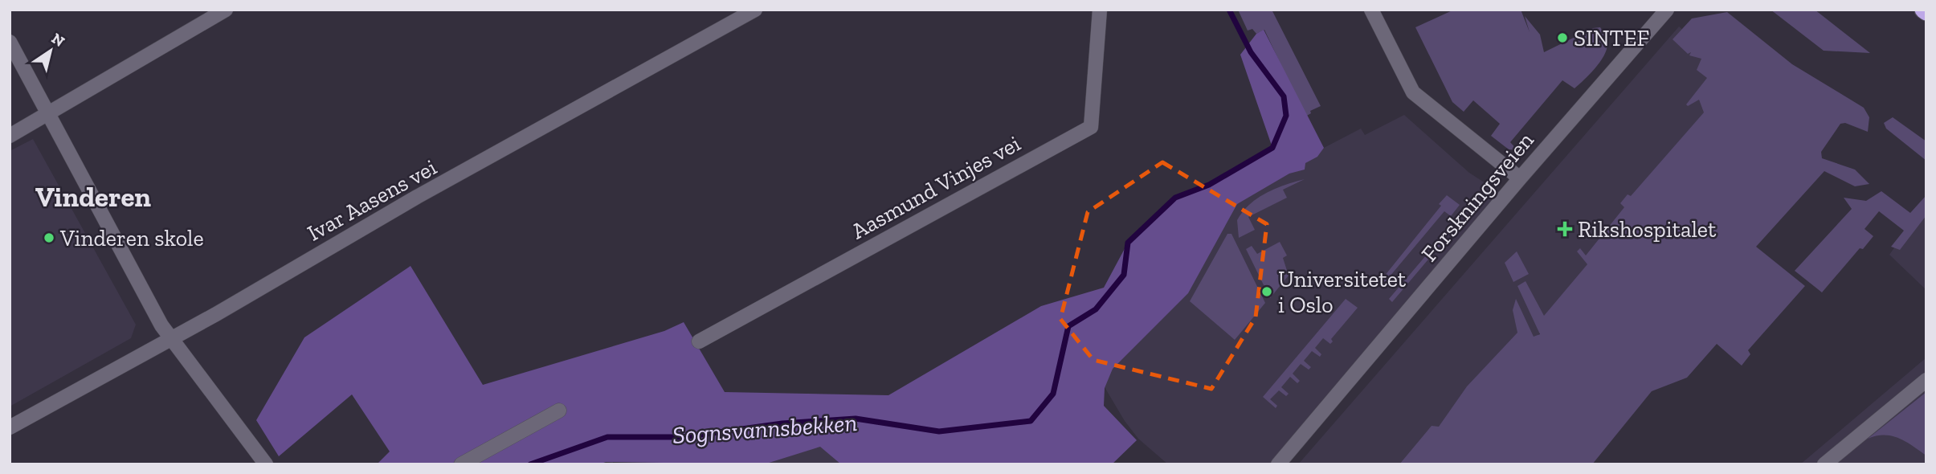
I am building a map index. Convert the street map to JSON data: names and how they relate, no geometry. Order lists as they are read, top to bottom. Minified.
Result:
{"streets":{"street":["Aasmund Vinjes vei","Forskningsveien","Ivar Aasens vei"]},"districts":["Vinderen"],"water":["Sognsvannsbekken"],"places":{"other":["SINTEF","Vinderen skole","Universitetet i Oslo"],"health":["Rikshospitalet"]},"north":"top right"}
